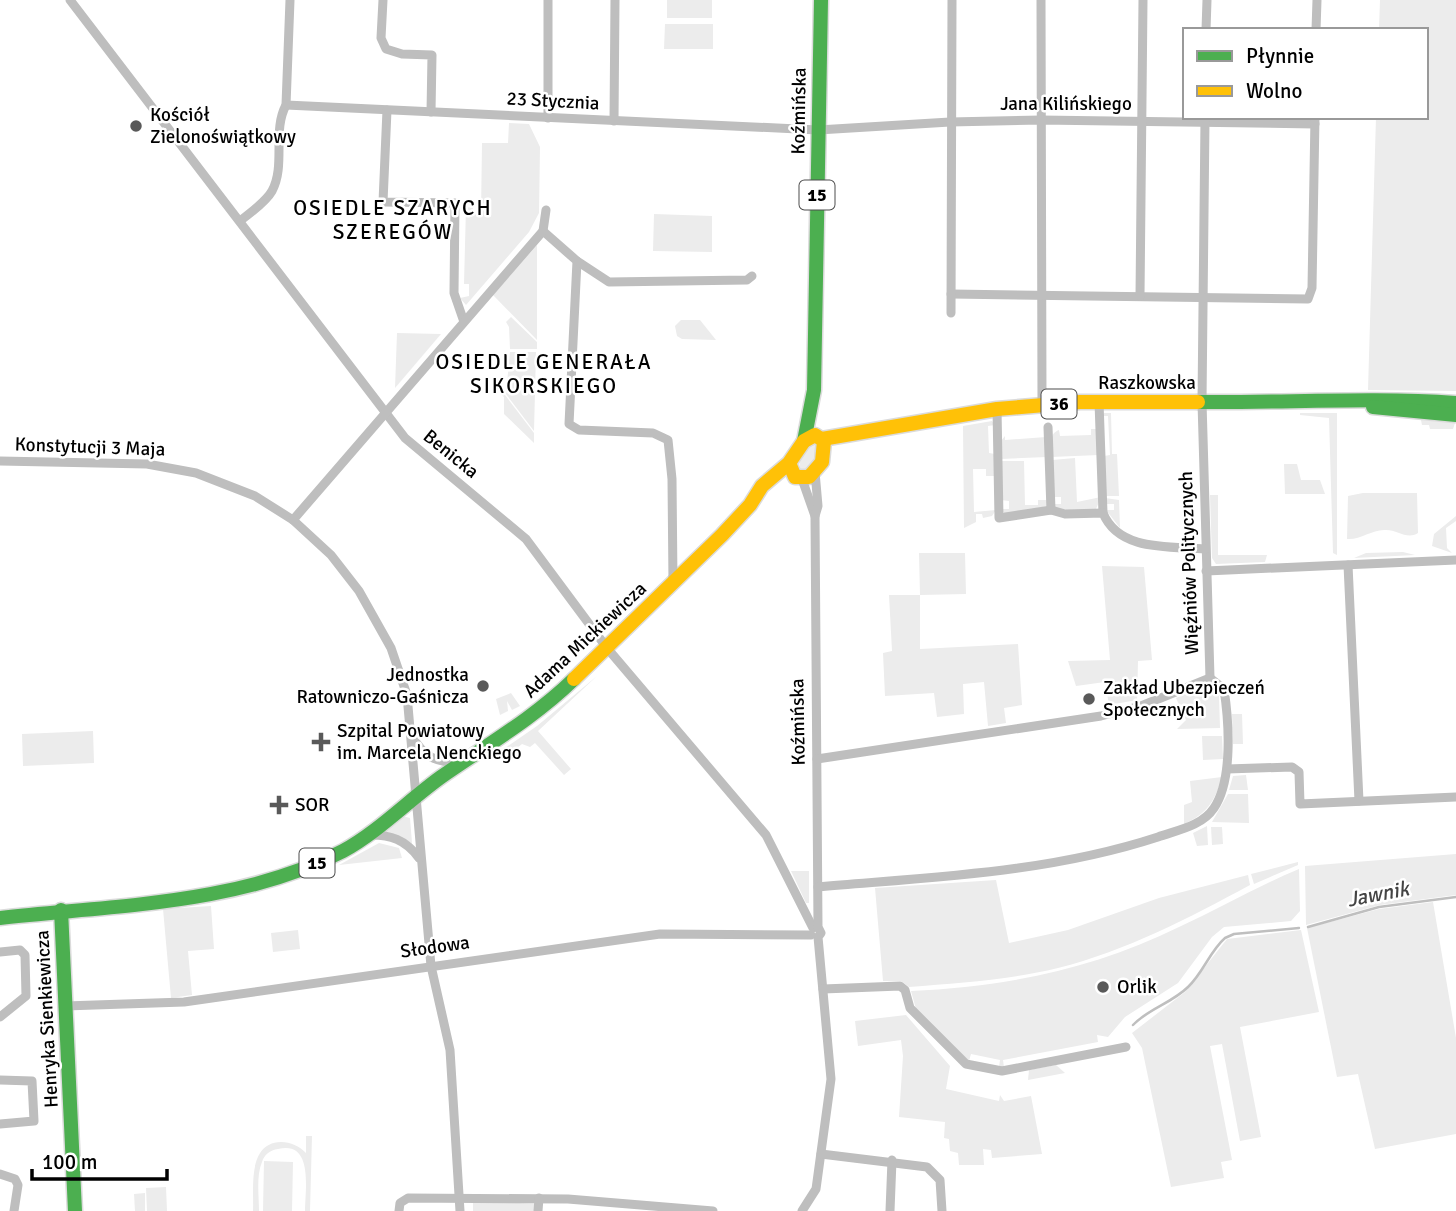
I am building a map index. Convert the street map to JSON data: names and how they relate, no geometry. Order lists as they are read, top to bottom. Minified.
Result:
{"streets":{"main road":["Koźmińska","15","Raszkowska","36","Adama Mickiewicza","Henryka Sienkiewicza"],"street":["23 Stycznia","Jana Kilińskiego","Konstytucji 3 Maja","Benicka","Więźniów Politycznych","Słodowa"]},"crossings":[["23 Stycznia","Jana Kilińskiego"],["23 Stycznia","Koźmińska"],["Jana Kilińskiego","Koźmińska"],["Jana Kilińskiego","Więźniów Politycznych"],["Koźmińska","15"],["Koźmińska","Raszkowska"],["Koźmińska","Benicka"],["Koźmińska","Więźniów Politycznych"],["Koźmińska","Adama Mickiewicza"],["Koźmińska","Słodowa"],["15","Raszkowska"],["15","Adama Mickiewicza"],["Raszkowska","Więźniów Politycznych"],["Konstytucji 3 Maja","Adama Mickiewicza"],["Konstytucji 3 Maja","Słodowa"],["Benicka","Adama Mickiewicza"],["Benicka","Słodowa"],["Adama Mickiewicza","Henryka Sienkiewicza"],["Słodowa","Henryka Sienkiewicza"]],"districts":["OSIEDLE SZARYCH SZEREGÓW","OSIEDLE GENERAŁA SIKORSKIEGO"],"water":["Jawnik"],"places":{"other":["Kościół Zielonoświątkowy","Jednostka Ratowniczo-Gaśnicza","Zakład Ubezpieczeń Społecznych","Orlik"],"health":["Szpital Powiatowy im. Marcela Nenckiego","SOR"]},"legend":["Płynnie","Wolno"],"scale_bar":"100 m"}
